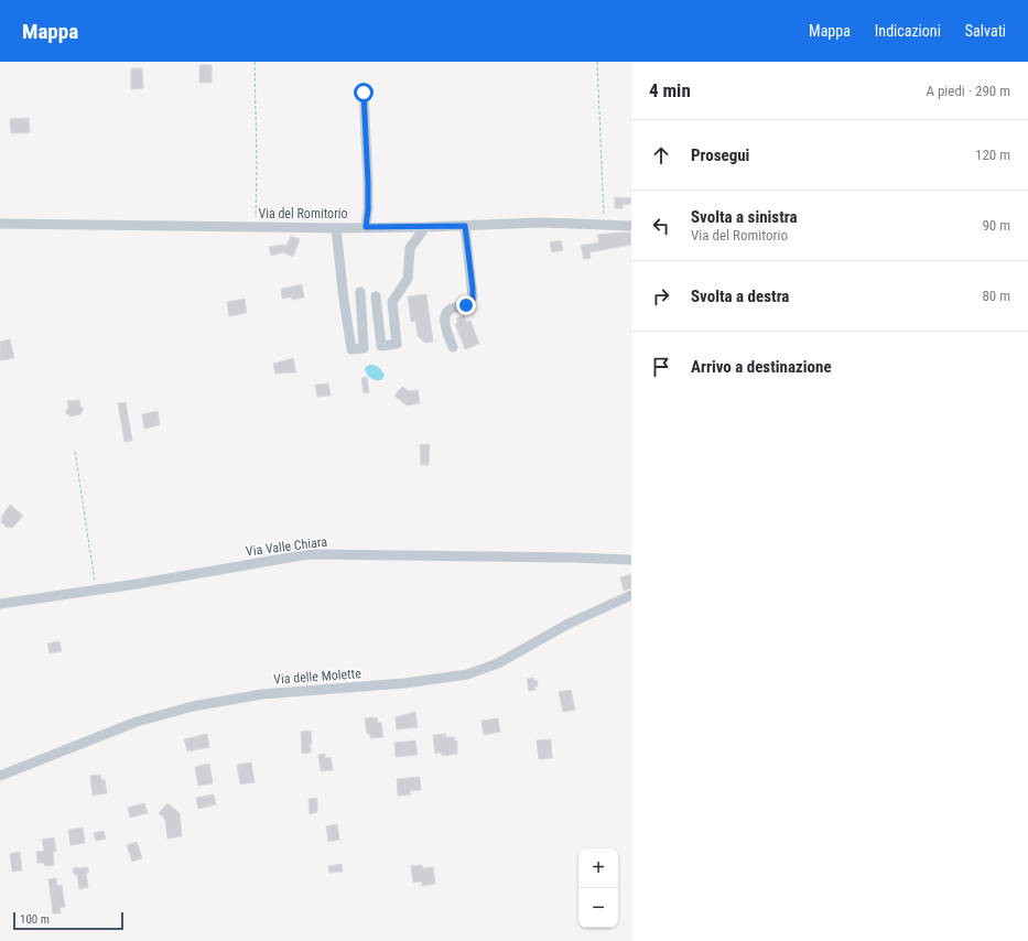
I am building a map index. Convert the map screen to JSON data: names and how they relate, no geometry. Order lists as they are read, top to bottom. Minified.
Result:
{"streets":{"street":["Via del Romitorio","Via Valle Chiara","Via delle Molette"]},"scale_bar":"100 m","page":{"header":"Mappa","nav":["Mappa","Indicazioni","Salvati"],"heading":["4 min","A piedi · 290 m"],"list":[["Prosegui","120 m"],["Svolta a sinistra","Via del Romitorio","90 m"],["Svolta a destra","80 m"],"Arrivo a destinazione"],"map_buttons":["+","−"],"scale":"100 m"}}
